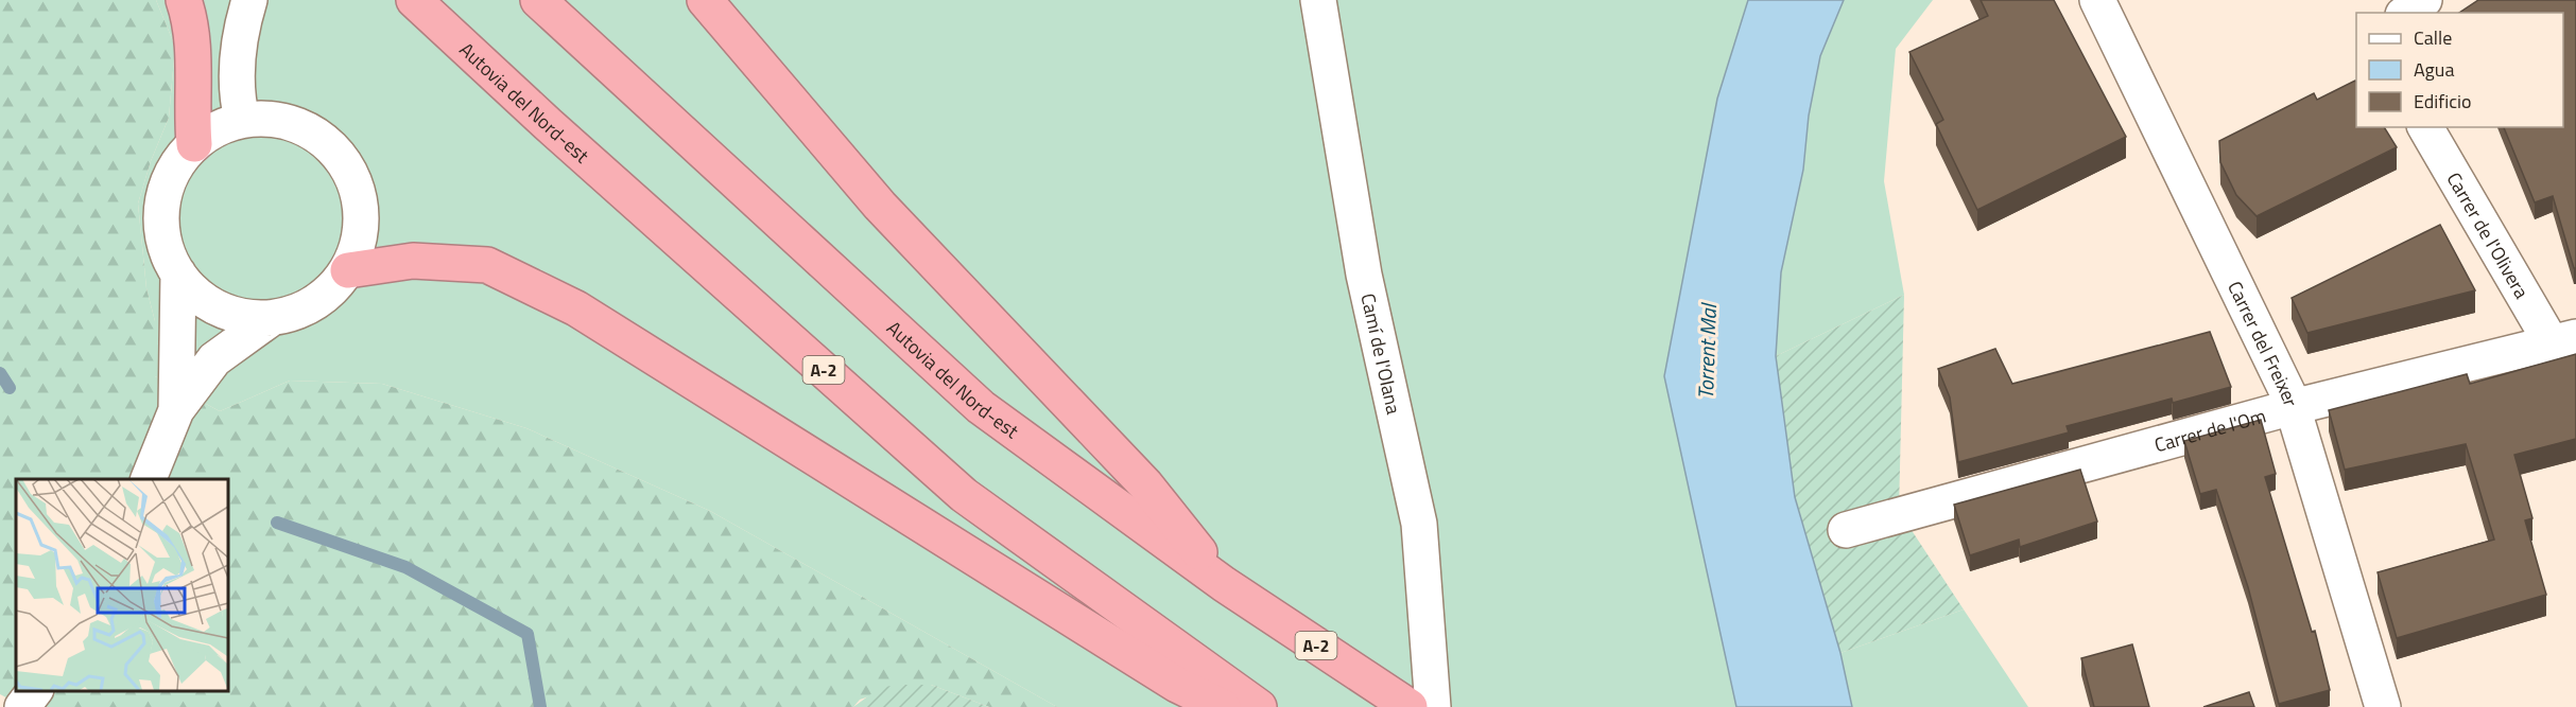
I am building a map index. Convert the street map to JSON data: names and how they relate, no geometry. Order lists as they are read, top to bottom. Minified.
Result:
{"streets":{"highway":["Autovia del Nord-est","A-2"],"street":["Carrer de l'Olivera","Carrer del Freixer","Camí de l'Olana","Carrer de l'Om"]},"crossings":[["Carrer de l'Olivera","Carrer de l'Om"],["Carrer del Freixer","Carrer de l'Om"]],"water":["Torrent Mal"],"legend":["Calle","Agua","Edificio"]}
